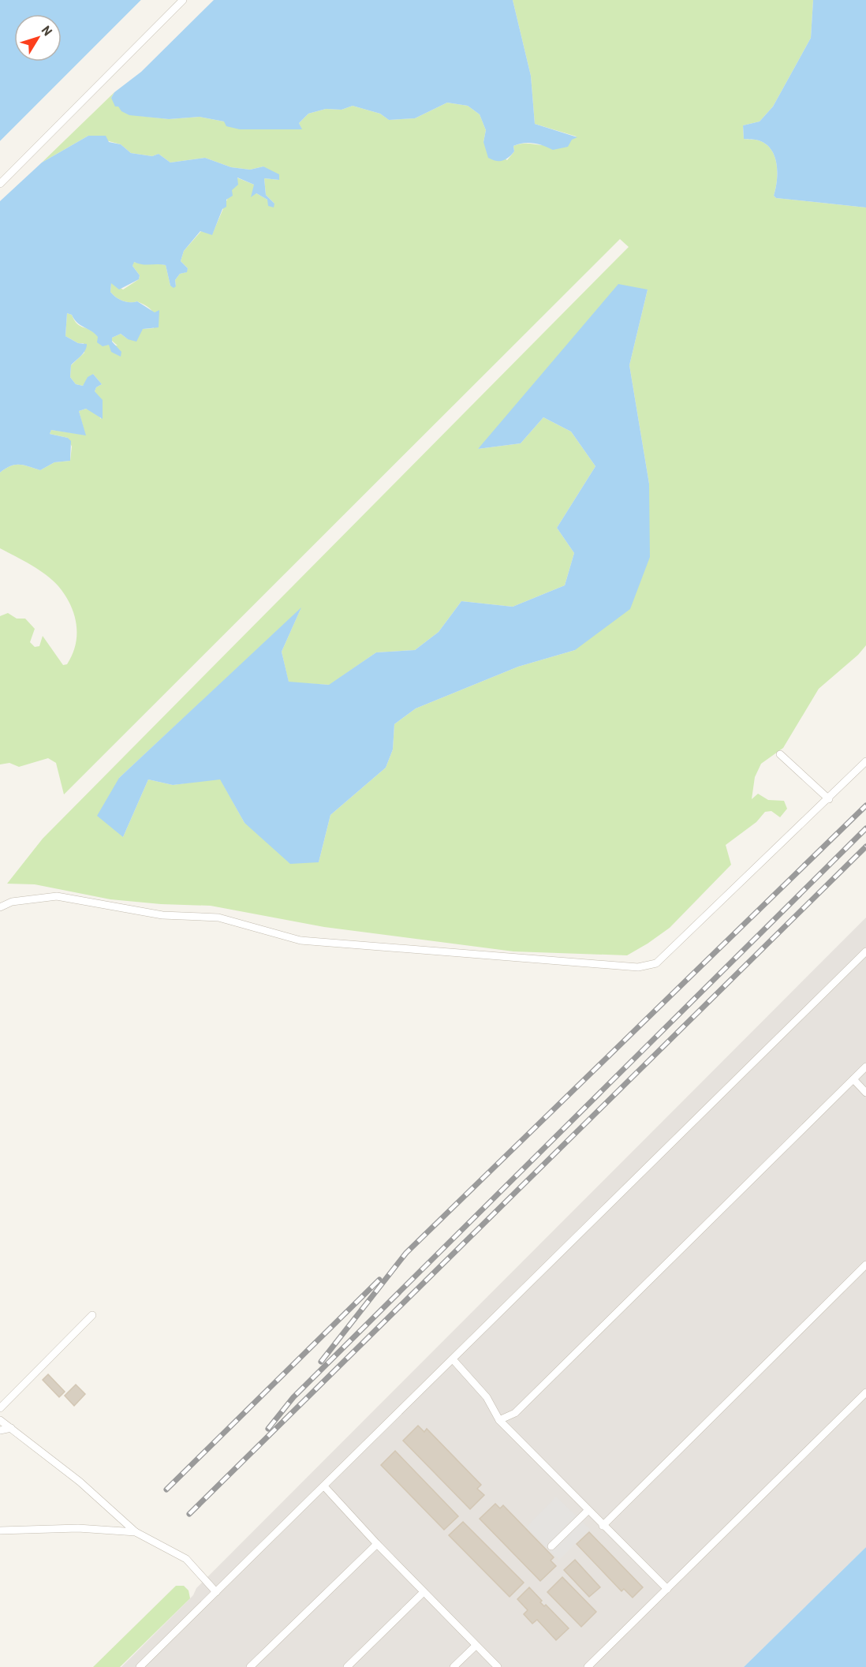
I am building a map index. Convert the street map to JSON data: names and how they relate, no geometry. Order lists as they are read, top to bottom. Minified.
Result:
{"north":"top right"}
